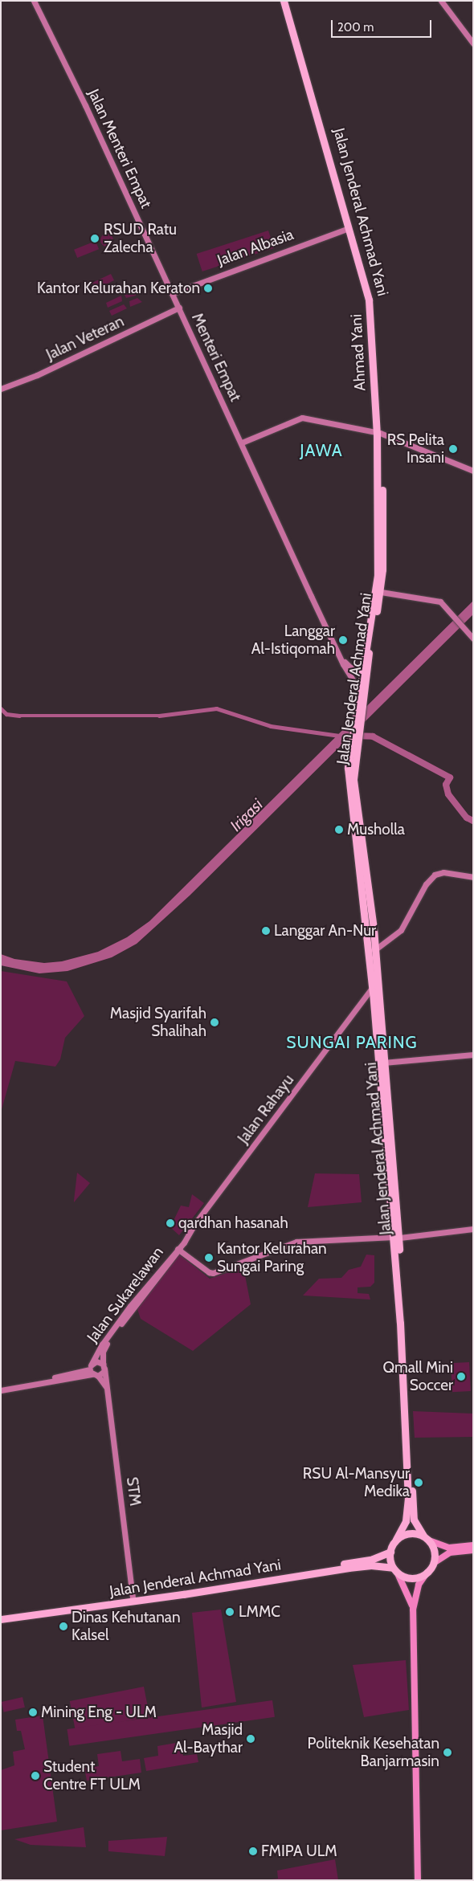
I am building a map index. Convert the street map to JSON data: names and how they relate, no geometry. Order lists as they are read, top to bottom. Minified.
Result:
{"streets":{"highway":["Jalan Jenderal Achmad Yani","Ahmad Yani"],"street":["Jalan Menteri Empat","Jalan Albasia","Jalan Veteran","Menteri Empat","Jalan Rahayu","Jalan Sukarelawan","STM"]},"crossings":[["Jalan Menteri Empat","Jalan Albasia"],["Jalan Menteri Empat","Jalan Veteran"],["Jalan Menteri Empat","Menteri Empat"],["Jalan Jenderal Achmad Yani","Ahmad Yani"],["Jalan Jenderal Achmad Yani","Jalan Rahayu"],["Jalan Jenderal Achmad Yani","Jalan Sukarelawan"],["Jalan Jenderal Achmad Yani","STM"],["Jalan Albasia","Ahmad Yani"],["Jalan Veteran","Menteri Empat"],["Ahmad Yani","Menteri Empat"],["Jalan Rahayu","Jalan Sukarelawan"],["Jalan Sukarelawan","STM"]],"districts":["JAWA","SUNGAI PARING"],"water":["Irigasi"],"places":["RSUD Ratu Zalecha","Kantor Kelurahan Keraton","RS Pelita Insani","Langgar Al-Istiqomah","Musholla","Langgar An-Nur","Masjid Syarifah Shalihah","qardhan hasanah","Kantor Kelurahan Sungai Paring","Qmall Mini Soccer","RSU Al-Mansyur Medika","LMMC","Dinas Kehutanan Kalsel","Mining Eng - ULM","Masjid Al-Baythar","Politeknik Kesehatan Banjarmasin","Student Centre FT ULM","FMIPA ULM"],"scale_bar":"200 m"}
